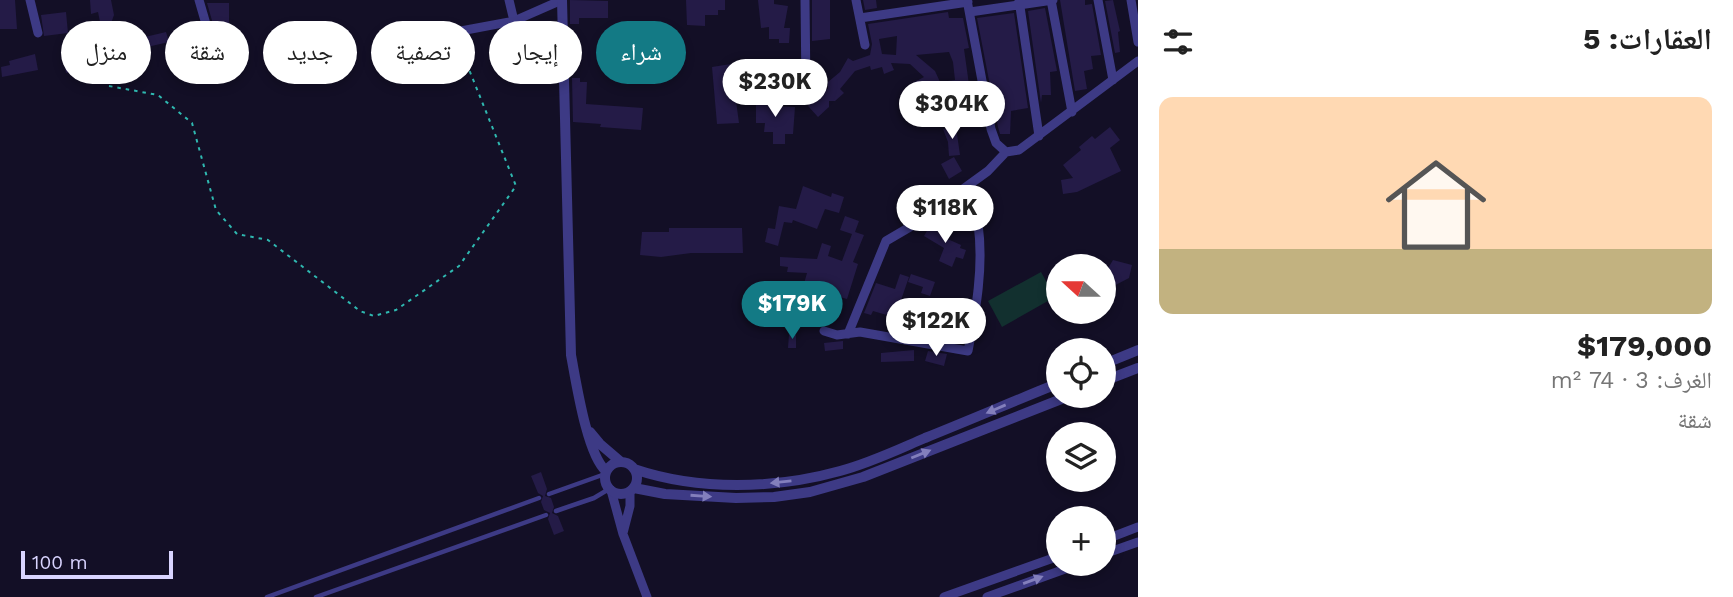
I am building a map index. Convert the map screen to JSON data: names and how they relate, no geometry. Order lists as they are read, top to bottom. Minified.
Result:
{"scale_bar":"100 m","north":"left","page":{"heading":"العقارات: 5","chip":["شراء","إيجار","تصفية","جديد","شقة","منزل"],"price":["$230K","$304K","$118K","$179K","$122K"],"list":[{"name":"$179,000","note":"الغرف: 3 · 74 m² · شقة"}],"map_buttons":"+","scale":"100 m"}}
